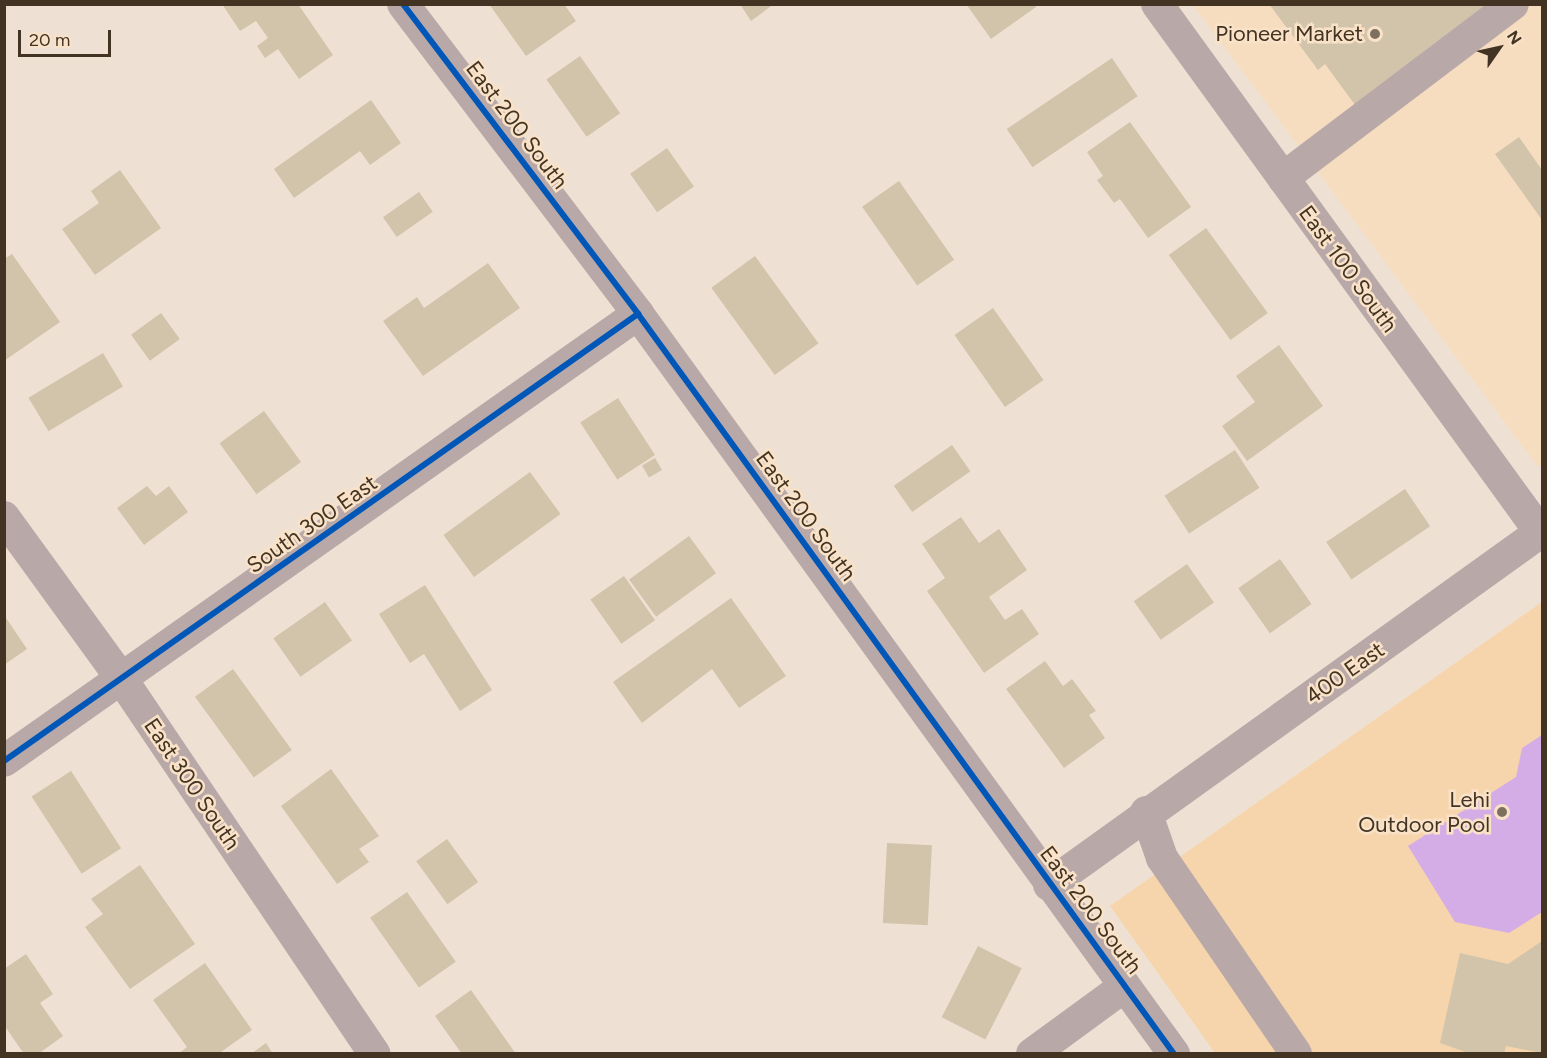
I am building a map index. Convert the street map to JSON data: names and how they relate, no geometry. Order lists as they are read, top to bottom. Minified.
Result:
{"streets":{"street":["East 200 South","East 100 South","South 300 East","400 East","East 300 South"]},"crossings":[["East 200 South","South 300 East"],["East 200 South","400 East"],["East 100 South","400 East"],["South 300 East","East 300 South"]],"places":["Pioneer Market","Lehi Outdoor Pool"],"scale_bar":"20 m","north":"top right"}
